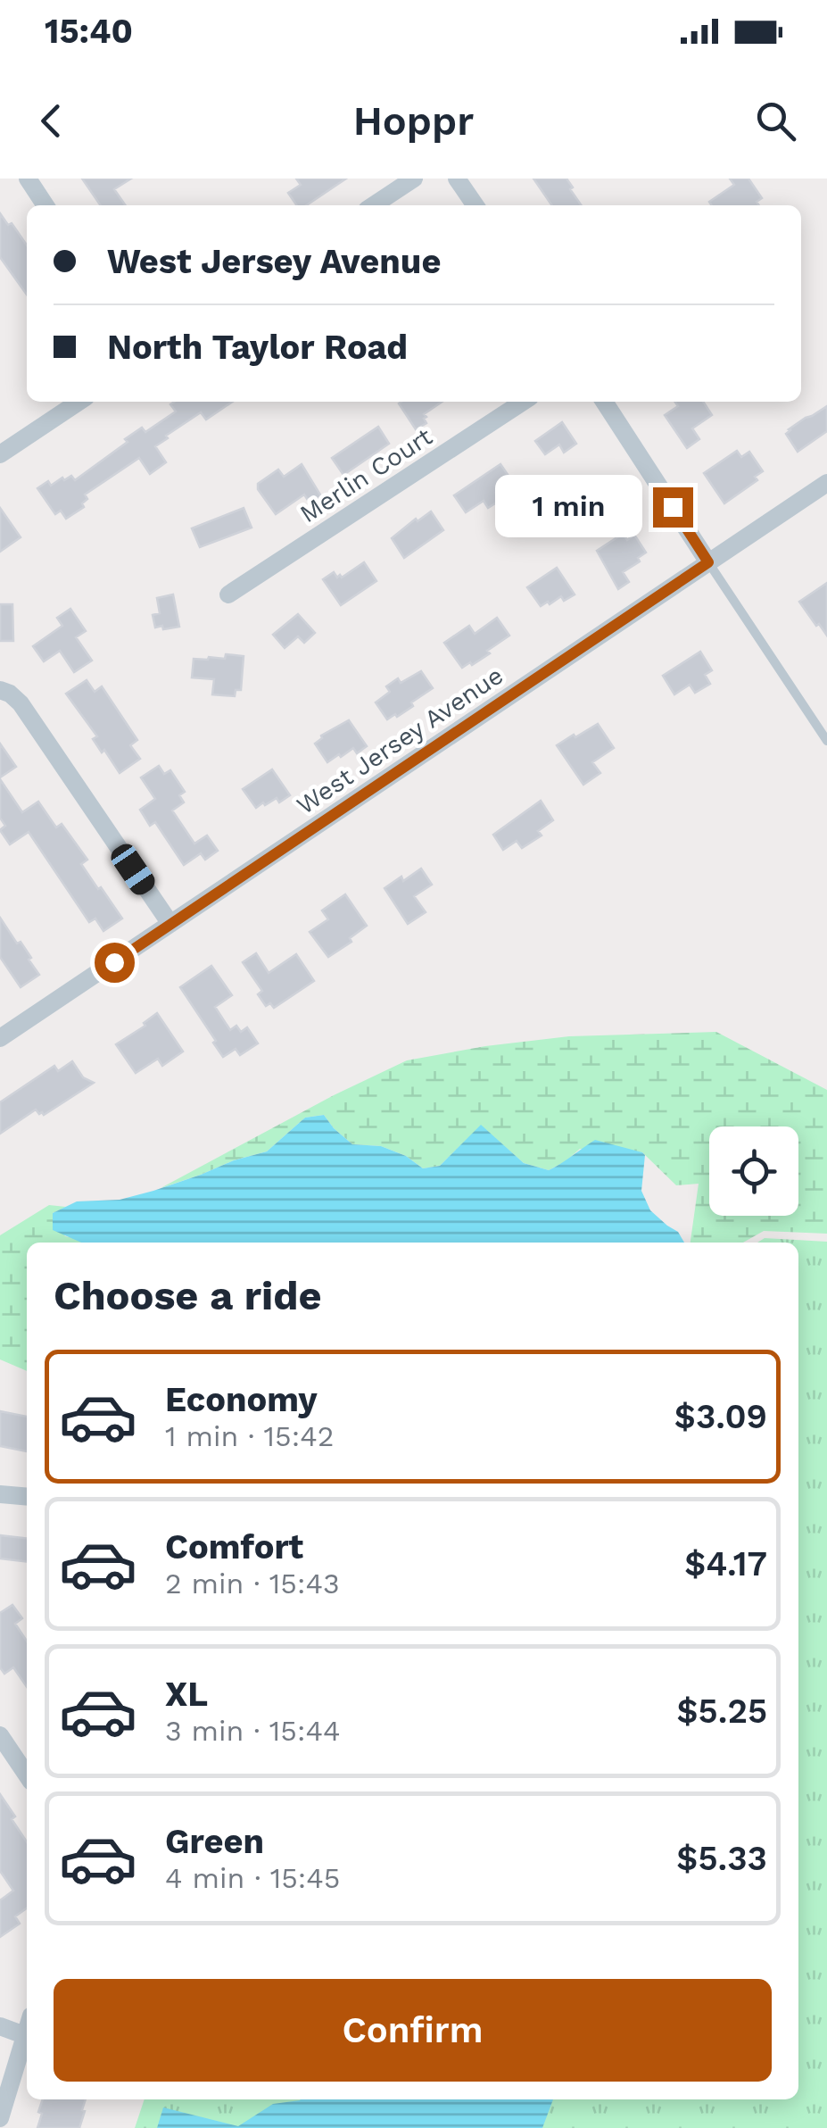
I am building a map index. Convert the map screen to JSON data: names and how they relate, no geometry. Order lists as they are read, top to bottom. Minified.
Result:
{"streets":{"street":["Merlin Court","West Jersey Avenue"]},"page":{"status":"15:40","header":"Hoppr","banner":["West Jersey Avenue","North Taylor Road"],"bubble":"1 min","heading":"Choose a ride","list":[{"name":"Economy","note":"1 min · 15:42","value":"$3.09"},{"name":"Comfort","note":"2 min · 15:43","value":"$4.17"},{"name":"XL","note":"3 min · 15:44","value":"$5.25"},{"name":"Green","note":"4 min · 15:45","value":"$5.33"}],"buttons":"Confirm"}}
